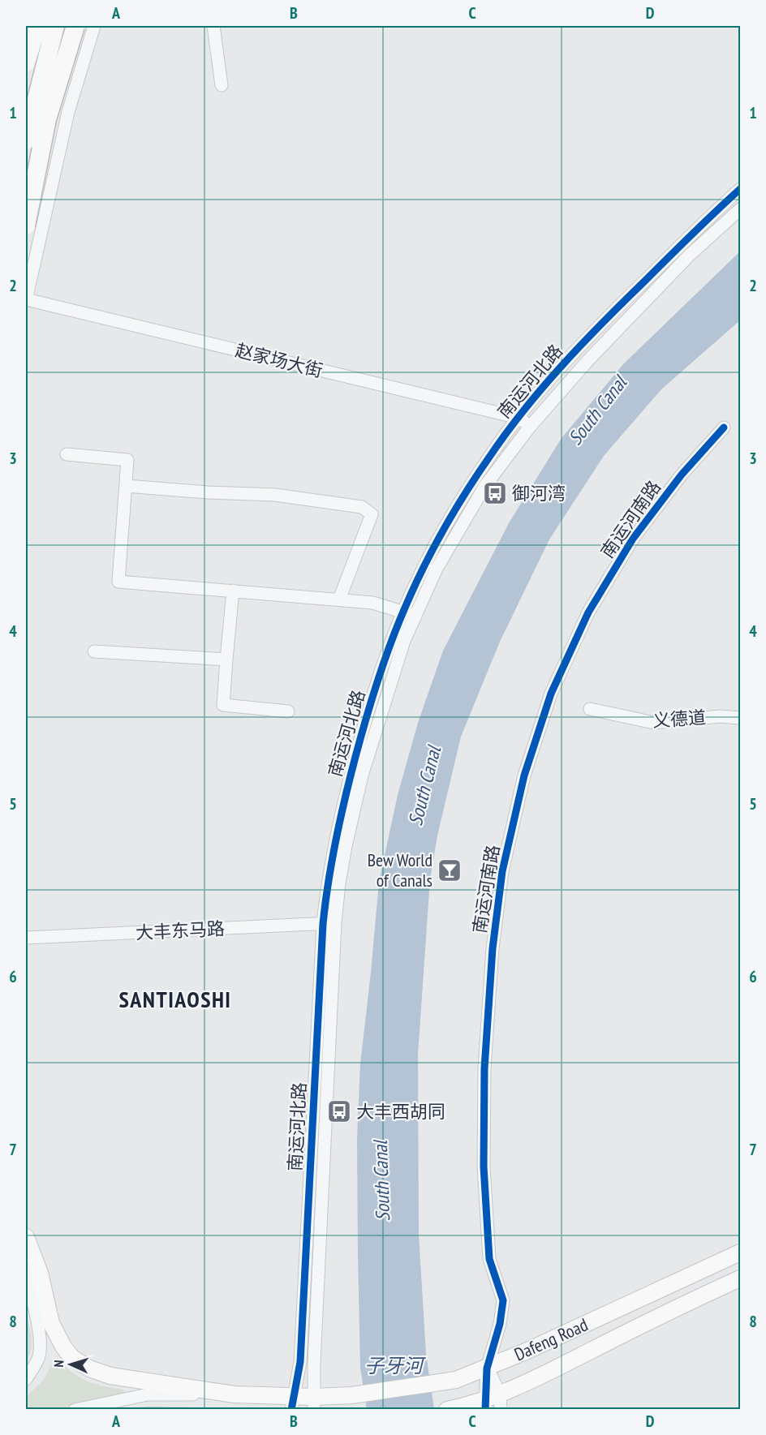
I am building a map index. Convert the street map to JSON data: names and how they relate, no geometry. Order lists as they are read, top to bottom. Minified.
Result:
{"streets":{"main road":["Dafeng Road"],"street":["赵家场大街","南运河北路","南运河南路","义德道","大丰东马路"]},"crossings":[["赵家场大街","南运河北路"],["南运河北路","大丰东马路"],["南运河北路","Dafeng Road"],["南运河南路","Dafeng Road"]],"districts":["SANTIAOSHI"],"water":["South Canal","子牙河"],"places":{"bus stop":["御河湾","大丰西胡同"],"bar":["Bew World of Canals"]},"north":"left","grid":{"columns":["A","B","C","D"],"rows":["1","2","3","4","5","6","7","8"]}}
